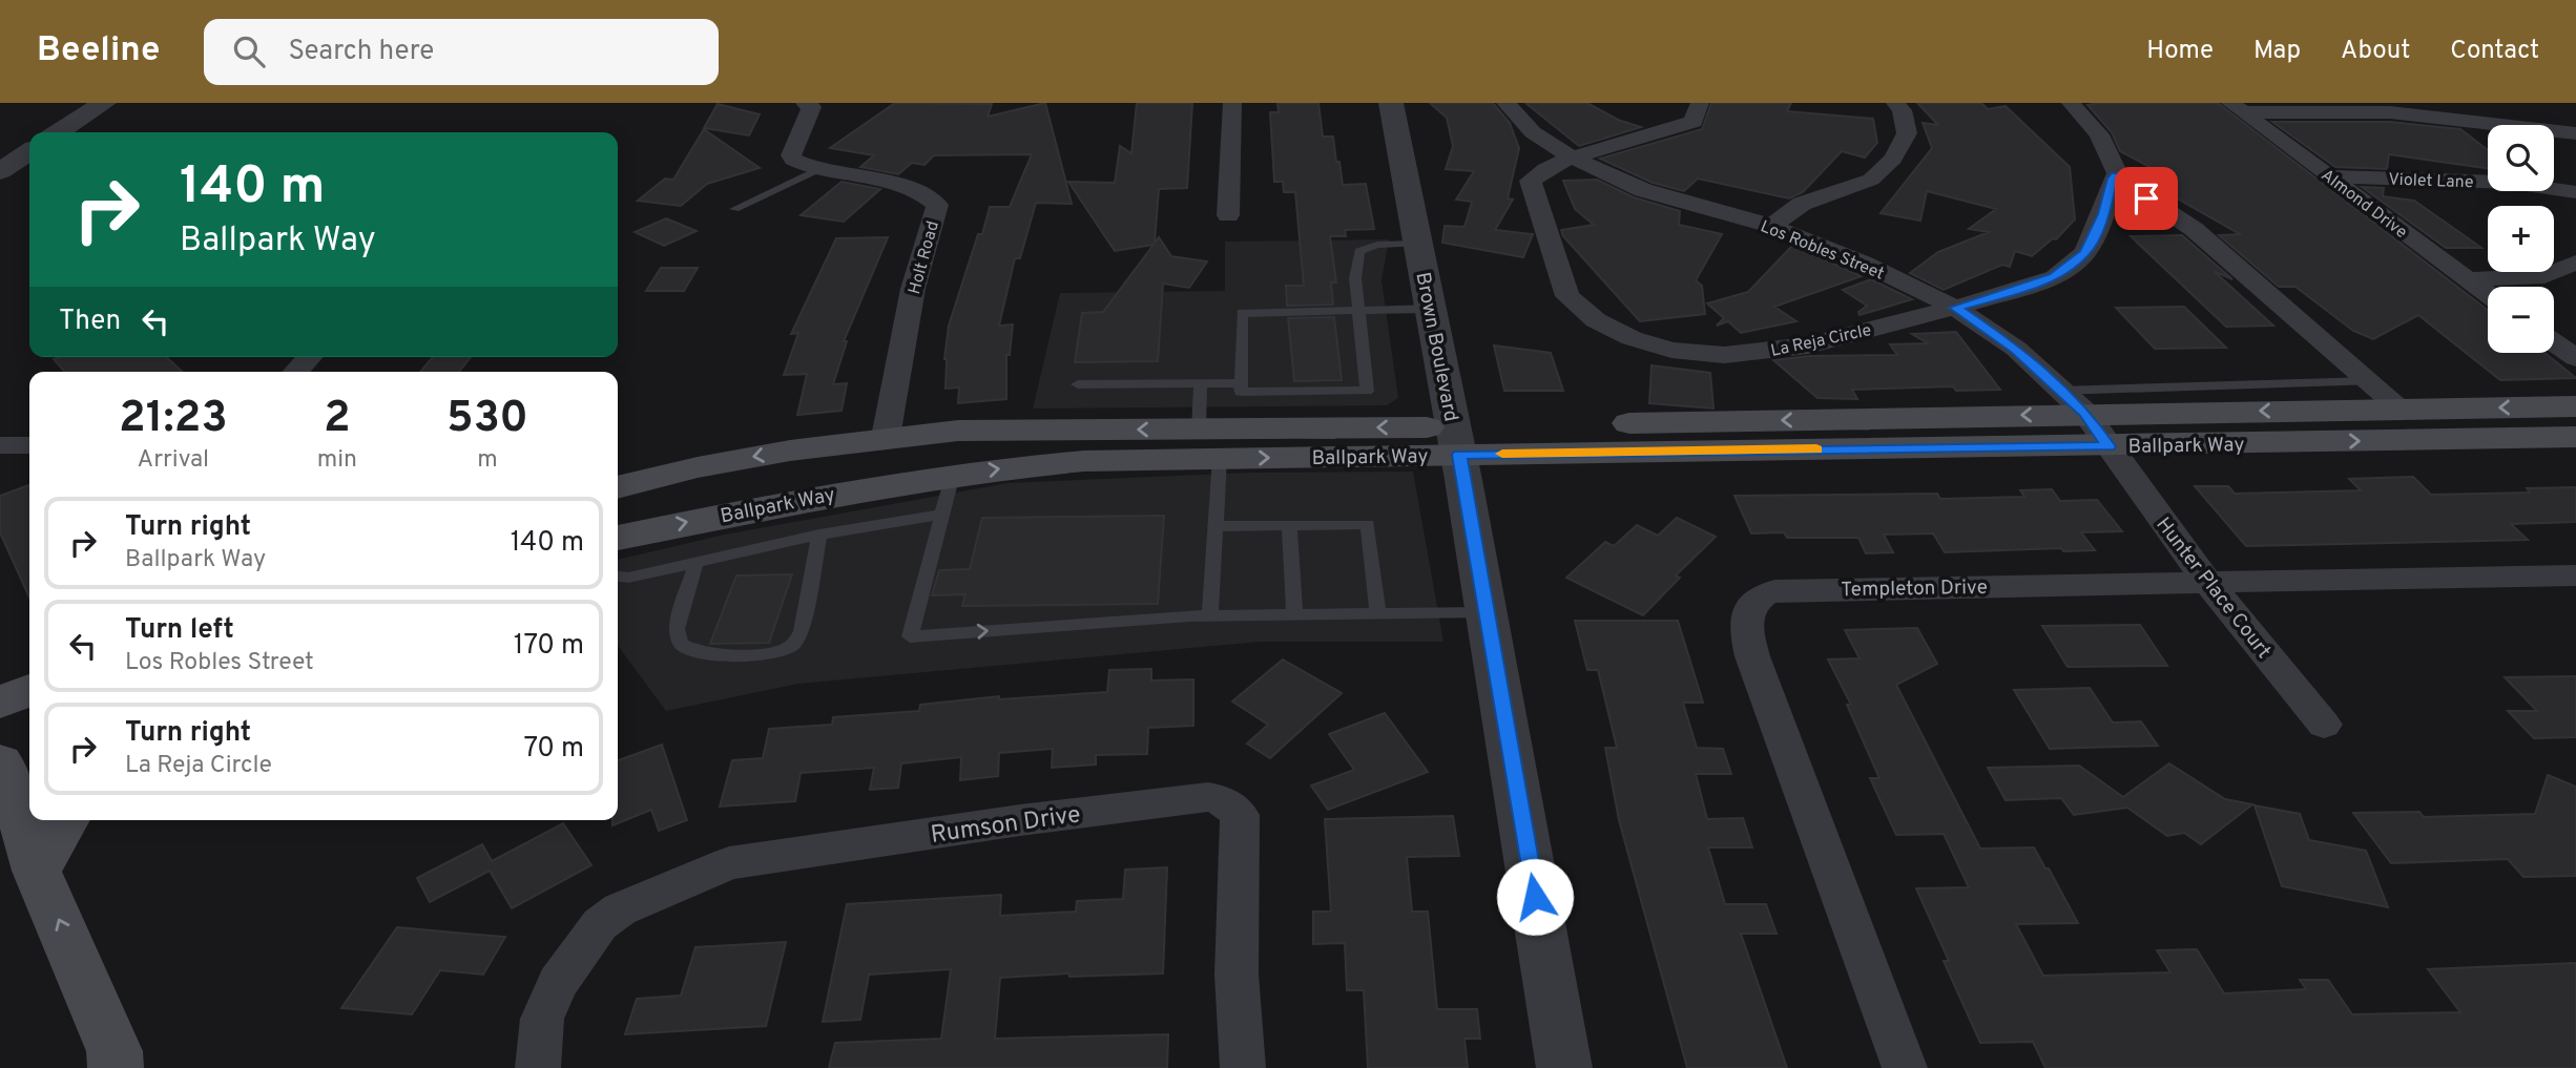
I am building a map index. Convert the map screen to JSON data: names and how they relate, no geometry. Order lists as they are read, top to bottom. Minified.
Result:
{"streets":{"main road":["Ballpark Way"],"street":["Violet Lane","Almond Drive","Los Robles Street","Holt Road","La Reja Circle","Brown Boulevard","Templeton Drive","Hunter Place Court","Rumson Drive"]},"crossings":[["Violet Lane","Almond Drive"],["Los Robles Street","La Reja Circle"],["Los Robles Street","Ballpark Way"],["Los Robles Street","Hunter Place Court"],["Holt Road","Ballpark Way"],["Brown Boulevard","Ballpark Way"],["Ballpark Way","Hunter Place Court"],["Templeton Drive","Hunter Place Court"]],"page":{"header":"Beeline","search":"Search here","nav":["Home","Map","About","Contact"],"map_buttons":["+","−"],"turn":["140 m","Ballpark Way"],"then":"Then","eta":["21:23","Arrival","2","min","530","m"],"list":[{"name":"Turn right","note":"Ballpark Way","value":"140 m"},{"name":"Turn left","note":"Los Robles Street","value":"170 m"},{"name":"Turn right","note":"La Reja Circle","value":"70 m"}]}}
